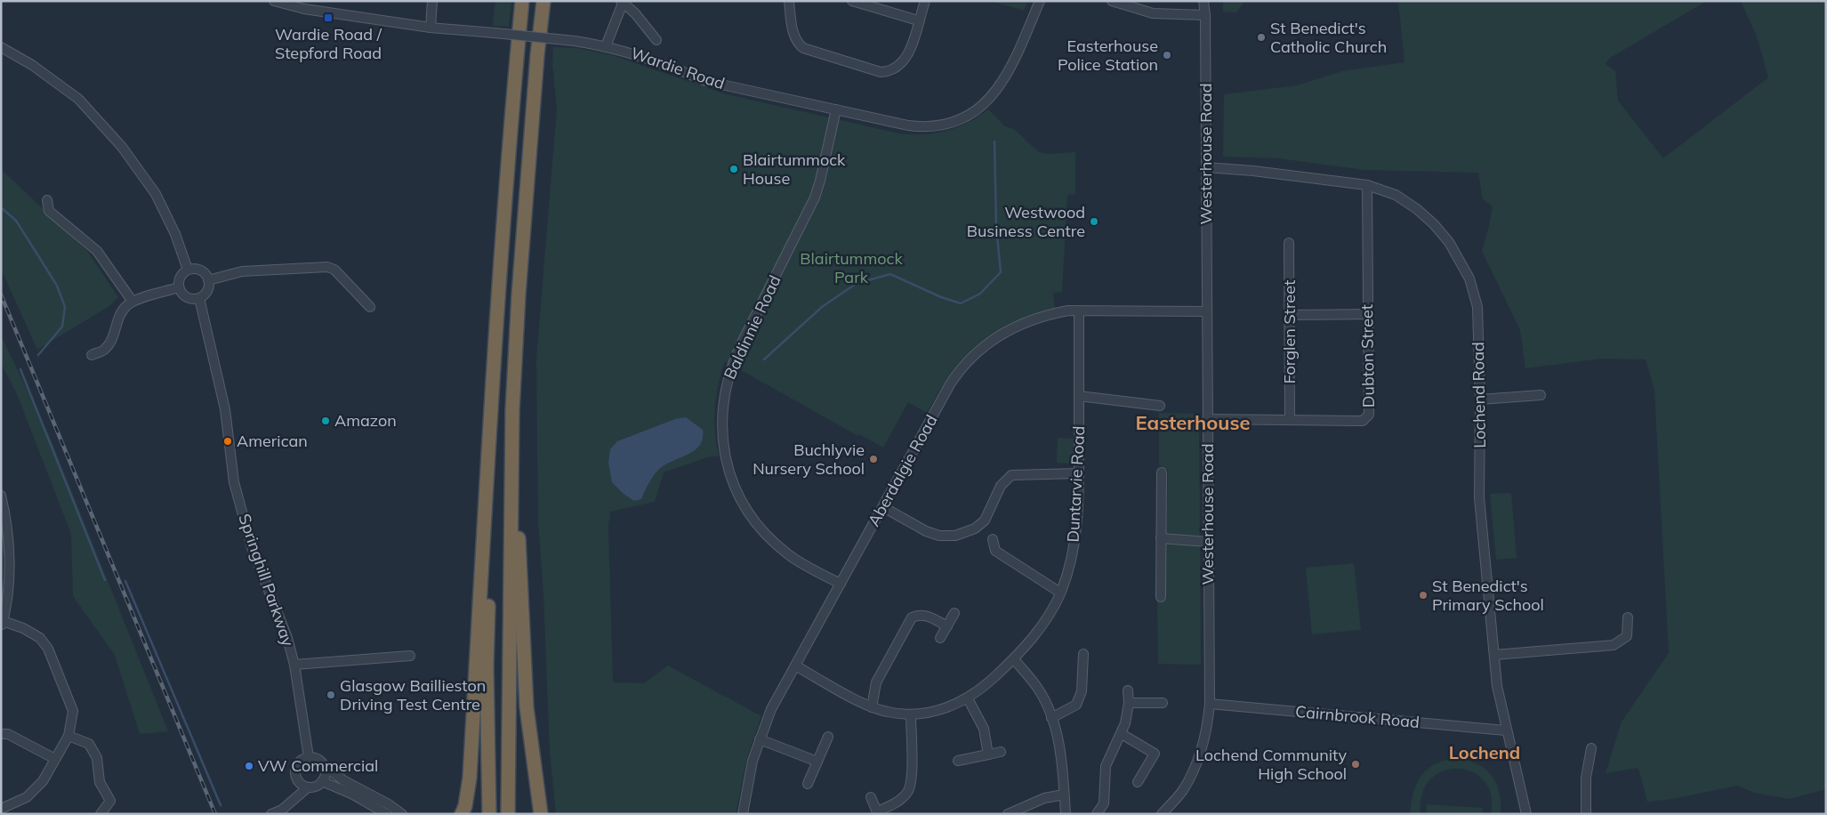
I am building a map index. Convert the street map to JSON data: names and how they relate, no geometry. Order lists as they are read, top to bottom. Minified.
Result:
{"streets":{"street":["Wardie Road","Westerhouse Road","Baldinnie Road","Forglen Street","Dubton Street","Lochend Road","Aberdalgie Road","Duntarvie Road","Springhill Parkway","Cairnbrook Road"]},"crossings":[["Wardie Road","Baldinnie Road"],["Westerhouse Road","Dubton Street"],["Westerhouse Road","Lochend Road"],["Westerhouse Road","Aberdalgie Road"],["Westerhouse Road","Cairnbrook Road"],["Baldinnie Road","Aberdalgie Road"],["Forglen Street","Dubton Street"],["Dubton Street","Lochend Road"],["Lochend Road","Cairnbrook Road"],["Aberdalgie Road","Duntarvie Road"]],"districts":["Easterhouse","Lochend"],"parks":["Blairtummock Park"],"places":{"transit":["Wardie Road / Stepford Road"],"other":["St Benedict's Catholic Church","Easterhouse Police Station","Blairtummock House","Westwood Business Centre","Amazon","American","Buchlyvie Nursery School","St Benedict's Primary School","Glasgow Baillieston Driving Test Centre","Lochend Community High School","VW Commercial"]}}
